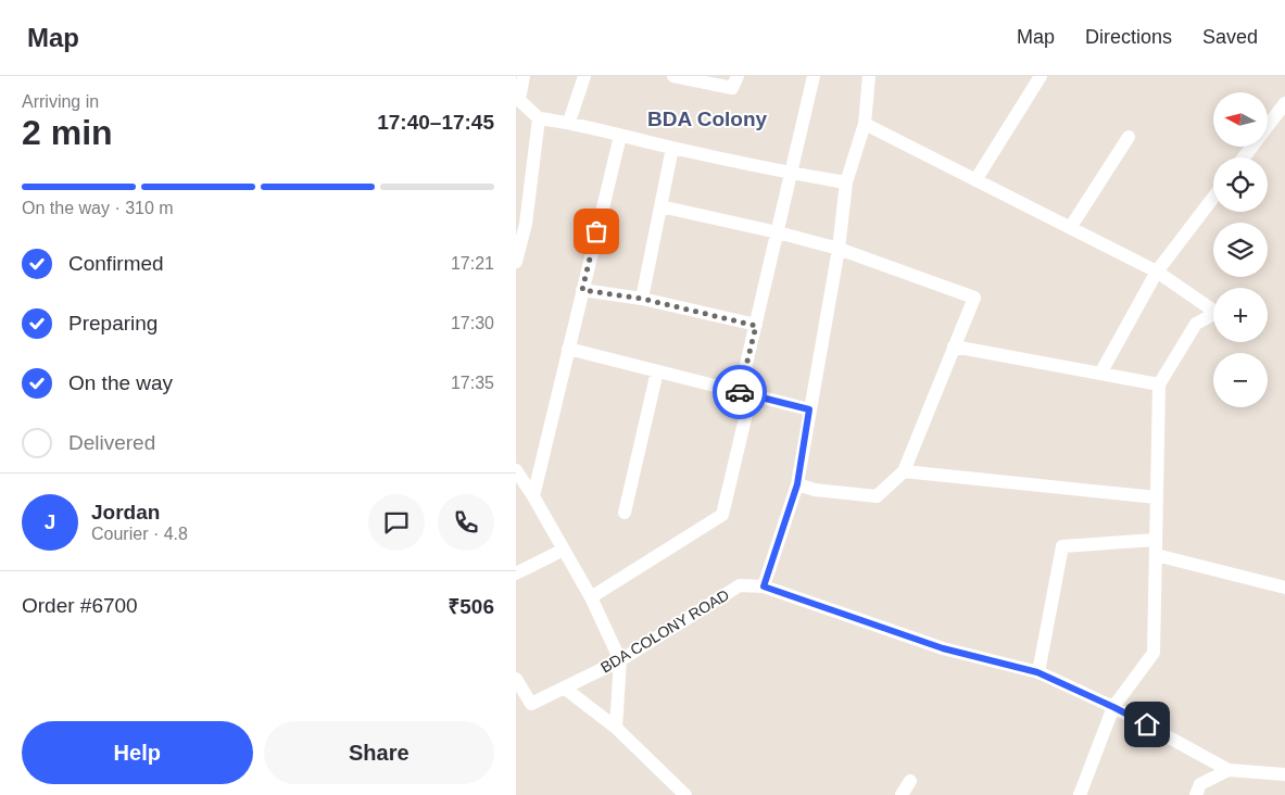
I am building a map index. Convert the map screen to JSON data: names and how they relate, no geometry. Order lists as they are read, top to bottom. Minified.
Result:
{"streets":{"street":["BDA COLONY ROAD"]},"districts":["BDA Colony"],"north":"left","page":{"header":"Map","nav":["Map","Directions","Saved"],"heading":["2 min","Arriving in","17:40–17:45"],"panel":["Jordan","Courier · 4.8","Order #6700","₹506"],"map_buttons":["+","−"],"bar":"On the way · 310 m","list":[["Confirmed","17:21"],["Preparing","17:30"],["On the way","17:35"],"Delivered"],"round":"J","buttons":["Help","Share"]}}
